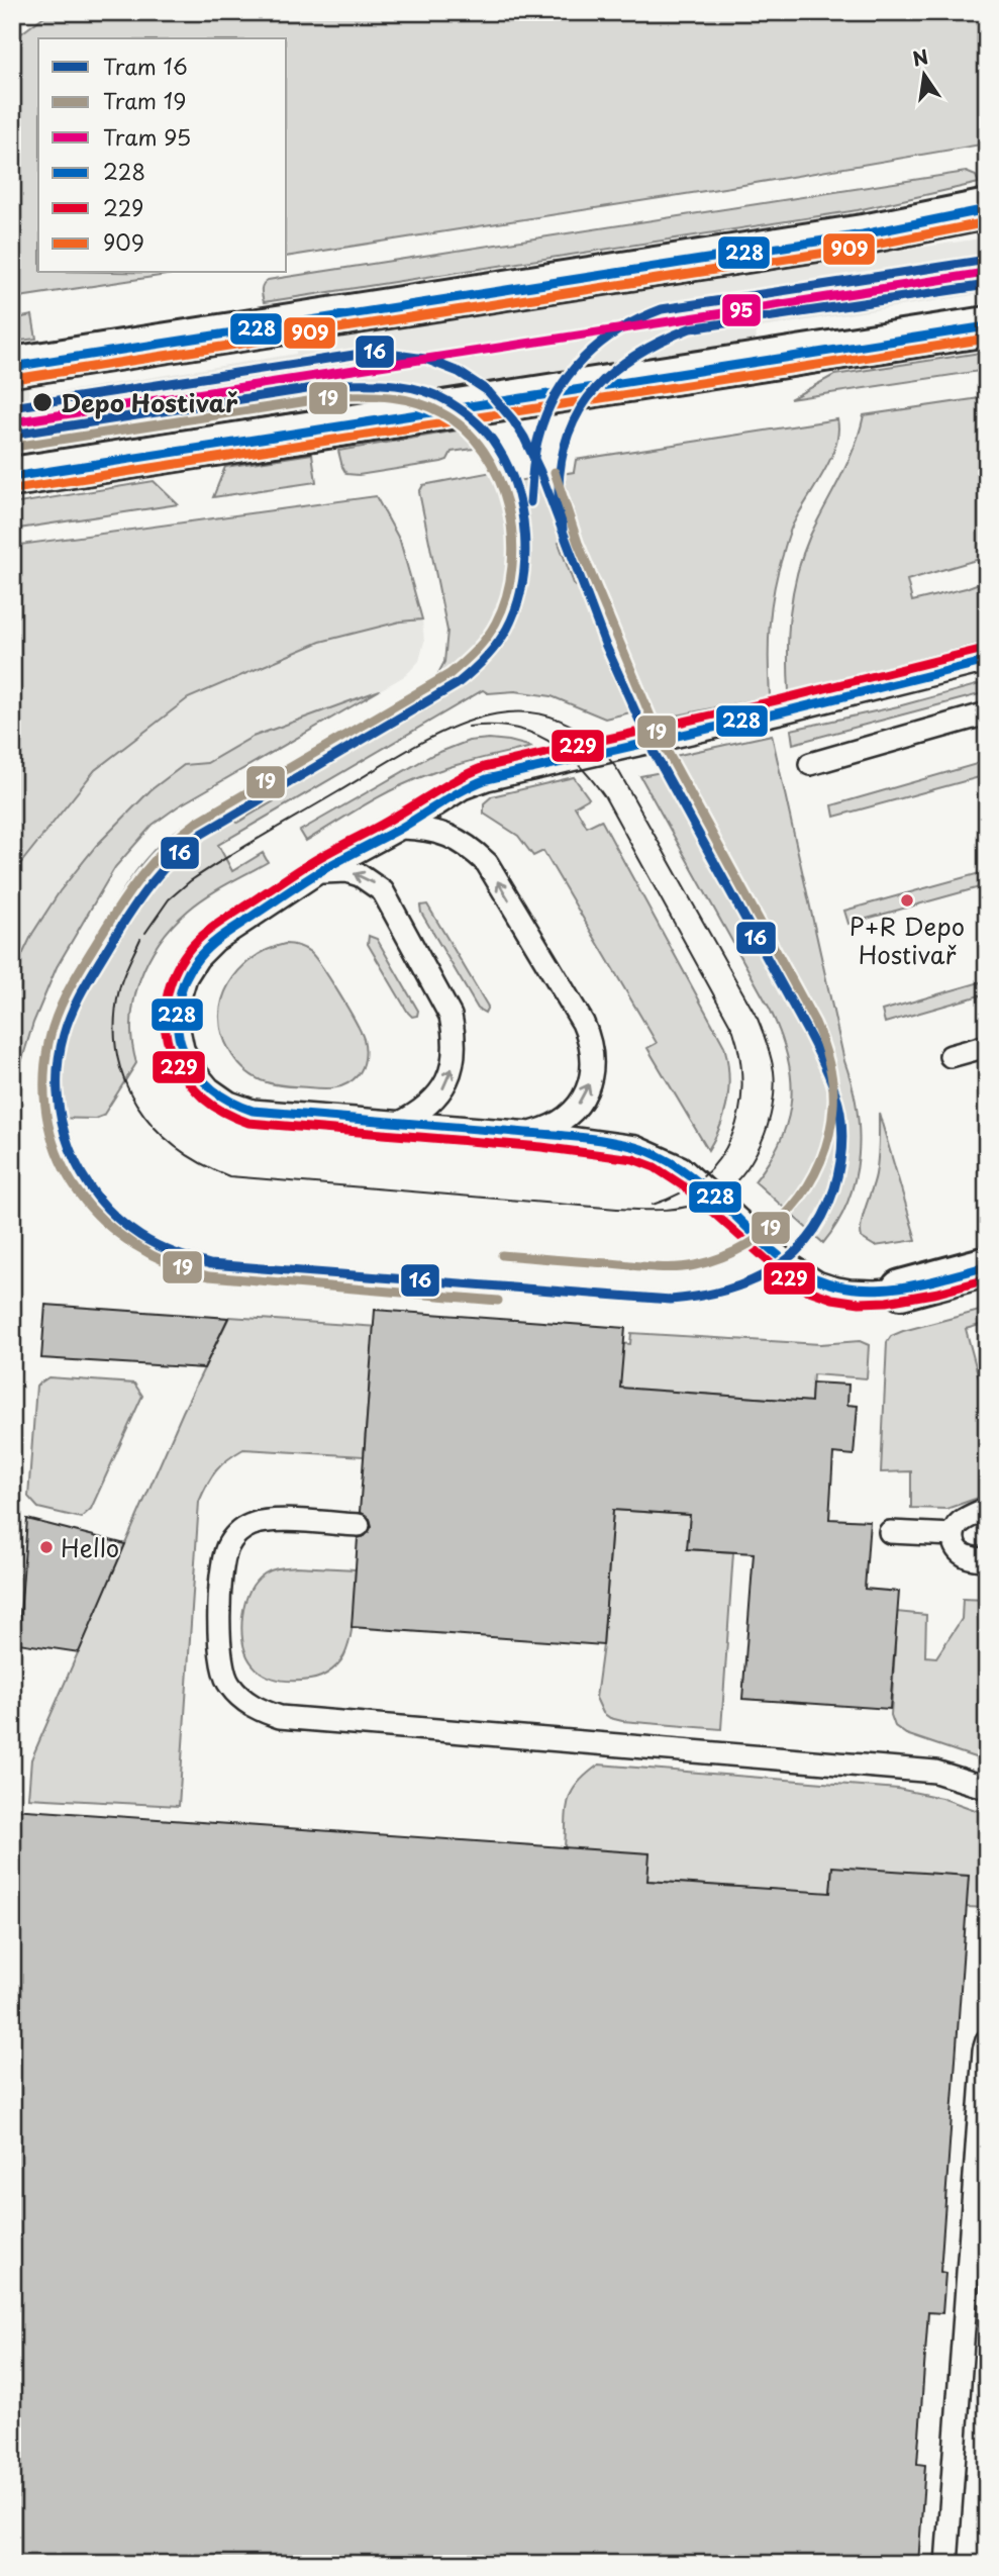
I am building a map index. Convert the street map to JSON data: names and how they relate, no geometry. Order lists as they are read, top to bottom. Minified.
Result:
{"places":["Depo Hostivař","P+R Depo Hostivař","Hello"],"lines":["transit line 228","transit line 909","tram line 16","tram line 95","tram line 19","transit line 229"],"legend":["Tram 16","Tram 19","Tram 95","228","229","909"],"north":"top"}
